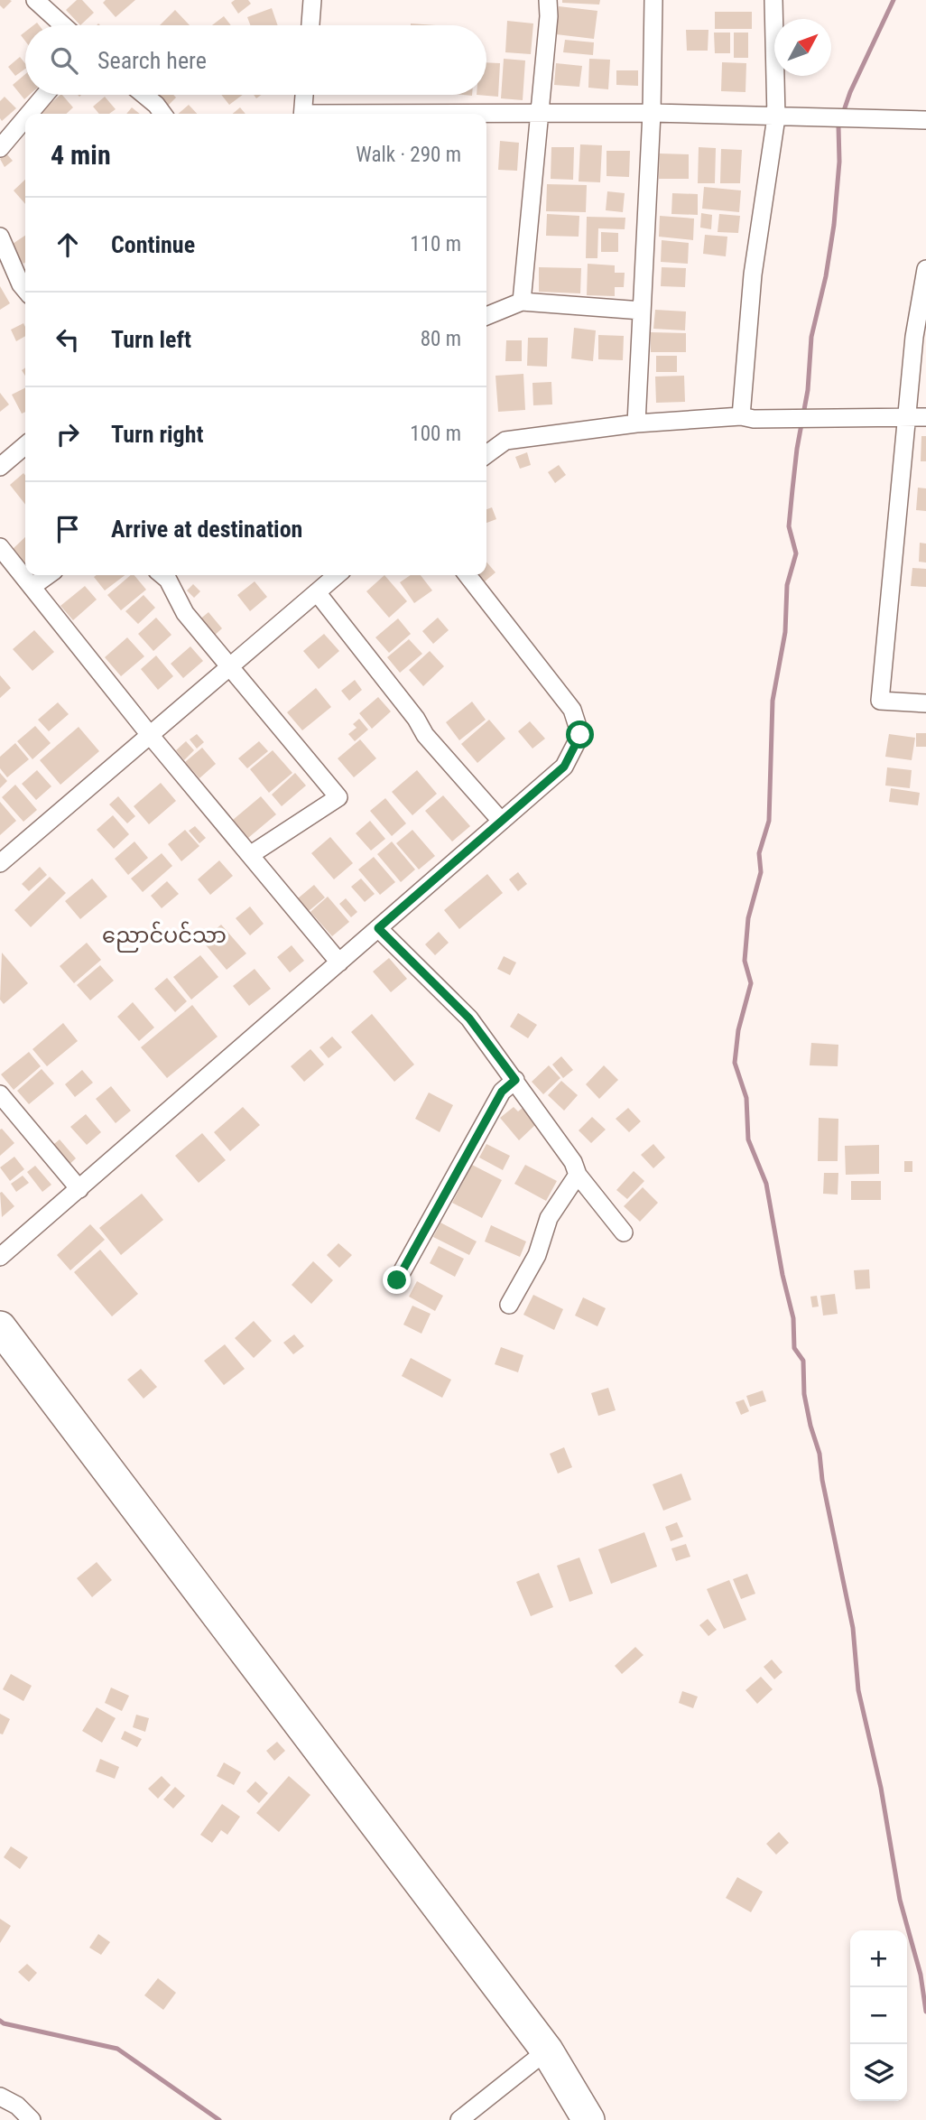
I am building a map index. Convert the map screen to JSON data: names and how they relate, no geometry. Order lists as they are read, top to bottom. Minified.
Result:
{"districts":["ညောင်ပင်သာ"],"north":"top right","page":{"search":"Search here","heading":["4 min","Walk · 290 m"],"list":[["Continue","110 m"],["Turn left","80 m"],["Turn right","100 m"],"Arrive at destination"],"map_buttons":["+","−"]}}
